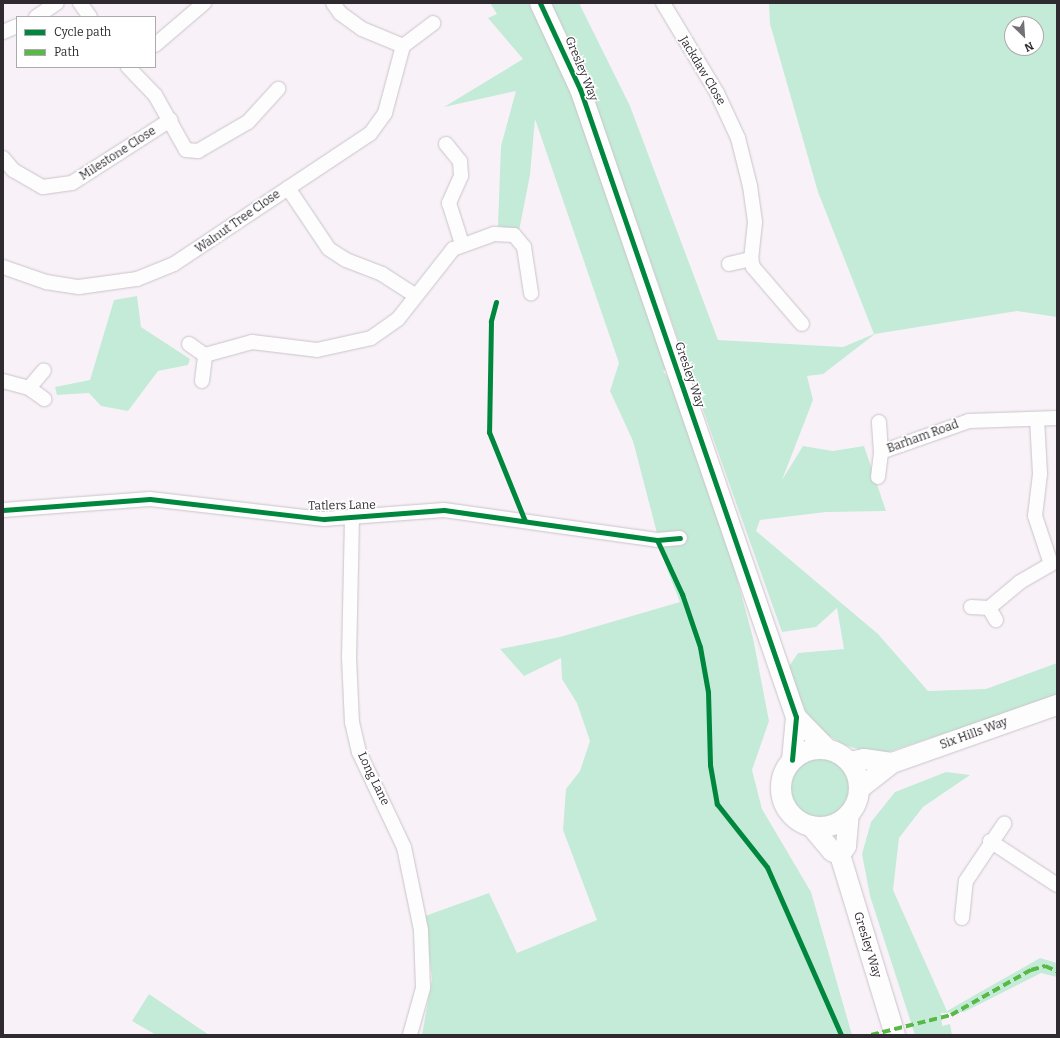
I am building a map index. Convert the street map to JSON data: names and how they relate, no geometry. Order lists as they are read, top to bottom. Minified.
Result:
{"streets":{"street":["Gresley Way","Jackdaw Close","Milestone Close","Walnut Tree Close","Barham Road","Tatlers Lane","Six Hills Way","Long Lane"]},"crossings":[["Gresley Way","Six Hills Way"],["Tatlers Lane","Long Lane"]],"legend":["Cycle path","Path"],"north":"bottom right"}
